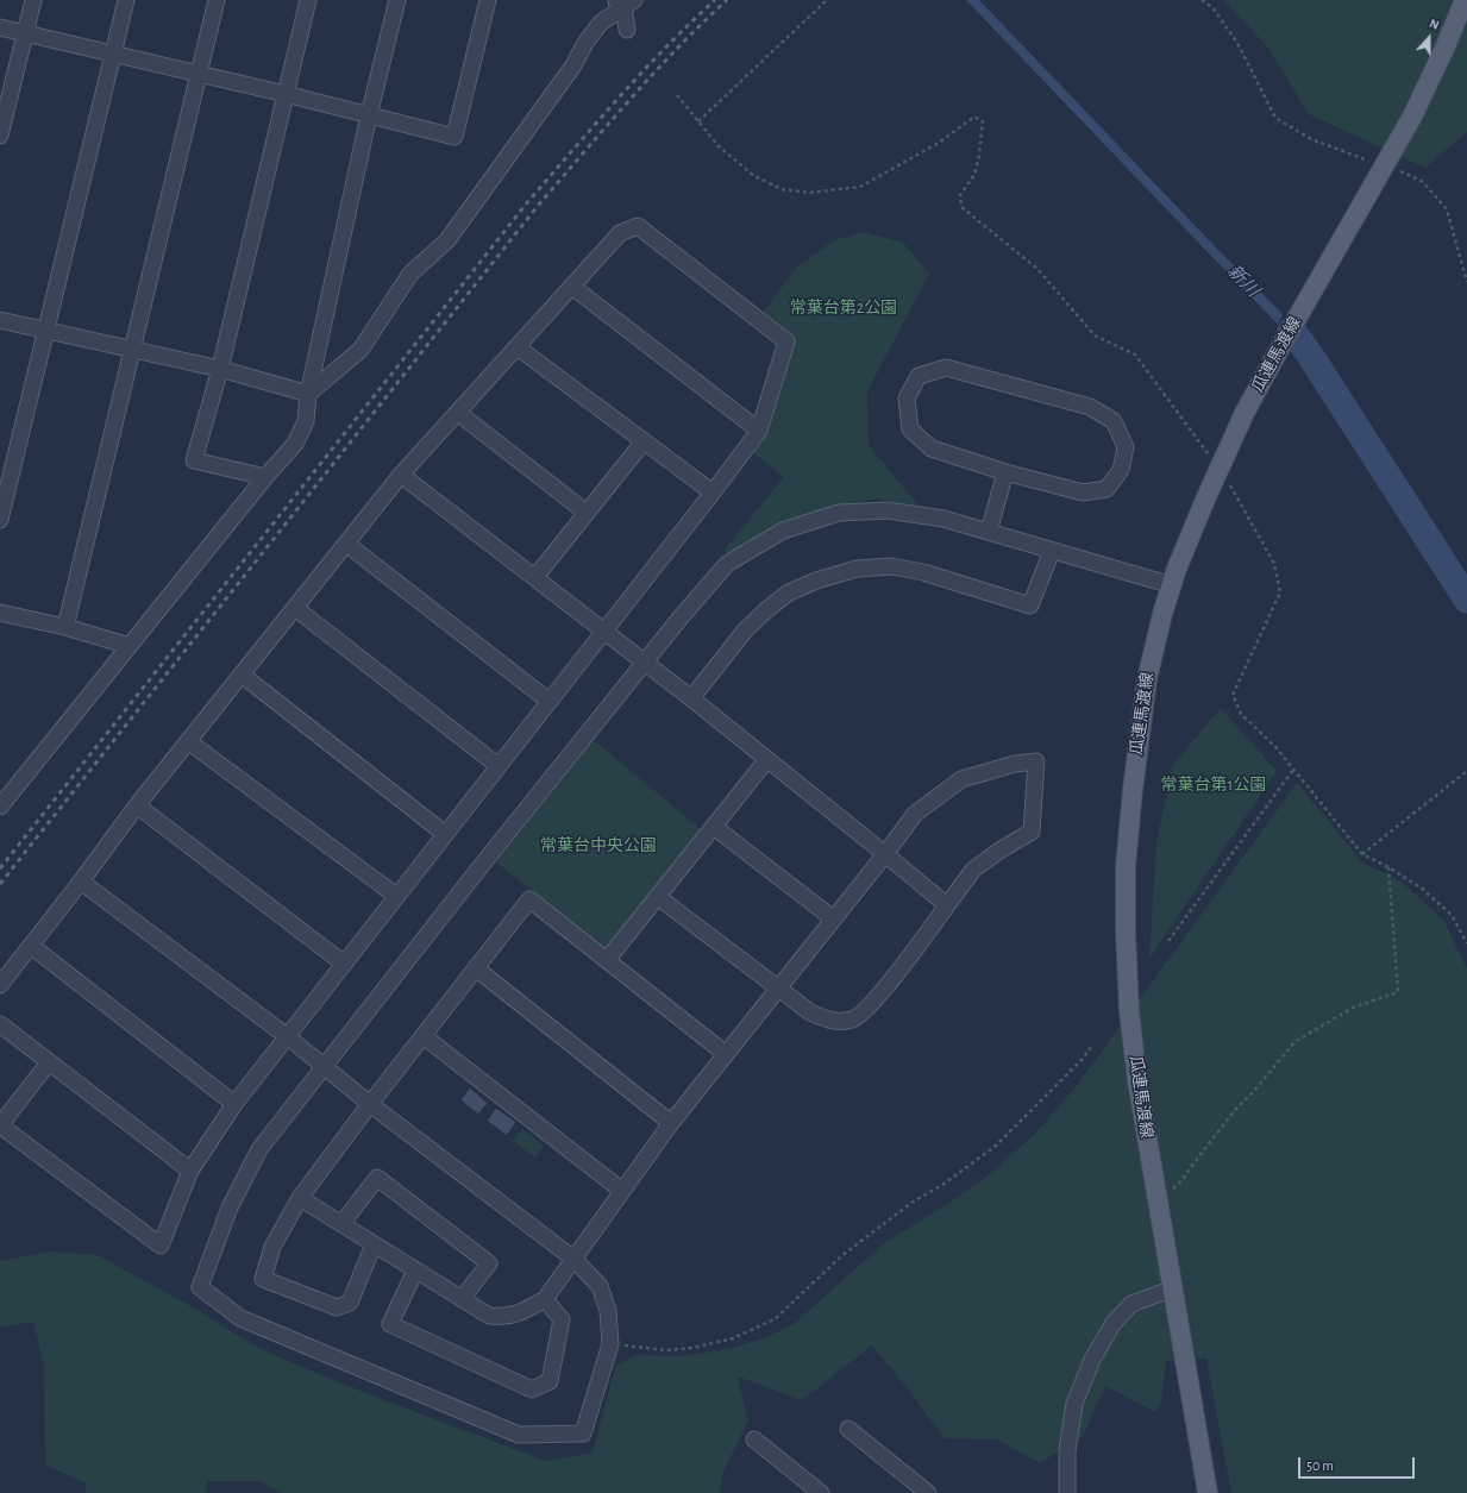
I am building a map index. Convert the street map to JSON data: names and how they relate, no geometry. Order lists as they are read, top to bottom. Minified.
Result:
{"streets":{"main road":["瓜連馬渡線"]},"water":["新川"],"parks":["常葉台第2公園","常葉台第1公園","常葉台中央公園"],"scale_bar":"50 m","north":"top"}
